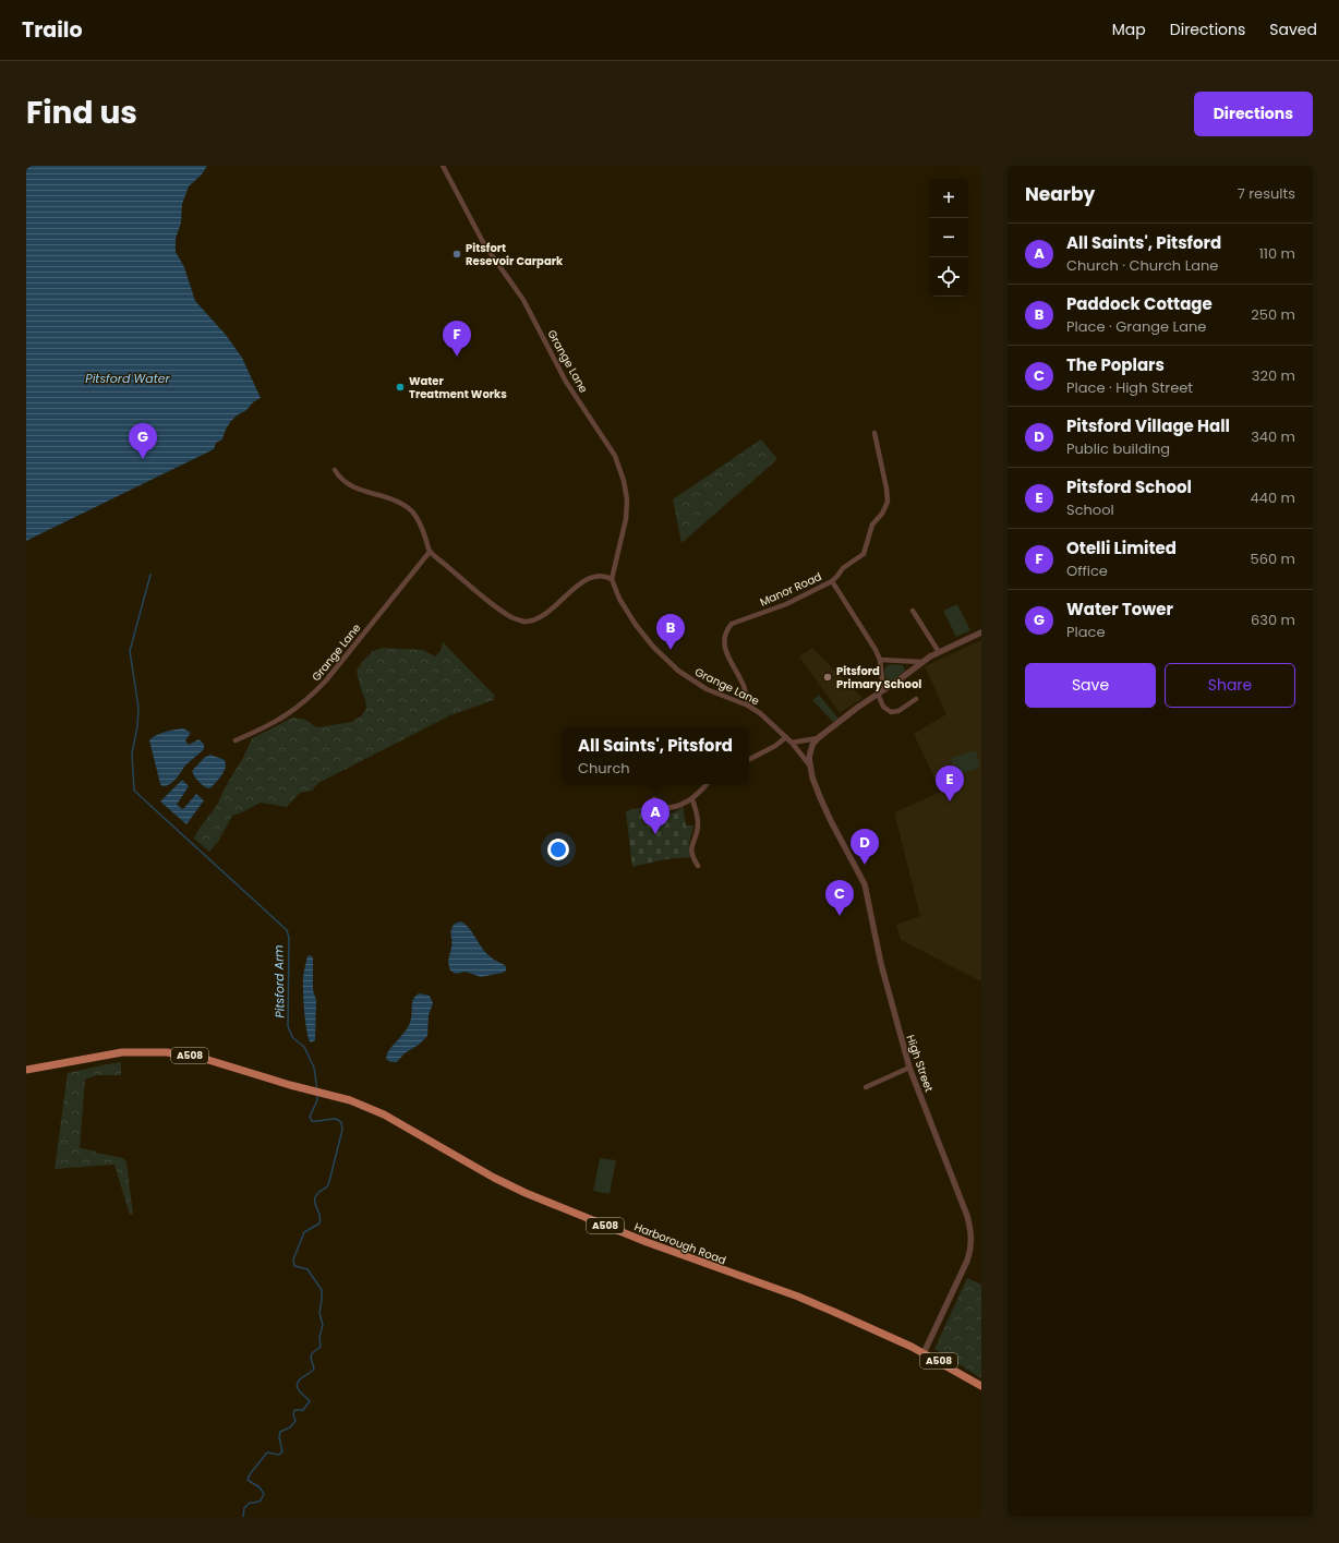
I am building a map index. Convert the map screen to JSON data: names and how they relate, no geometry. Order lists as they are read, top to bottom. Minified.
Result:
{"streets":{"highway":["A508","Harborough Road"],"street":["Grange Lane","Manor Road","High Street"]},"crossings":[["Grange Lane","Manor Road"],["Grange Lane","High Street"],["High Street","Harborough Road"]],"water":["Pitsford Water","Pitsford Arm"],"places":["Pitsfort Resevoir Carpark","Water Treatment Works","Pitsford Primary School"],"page":{"header":"Trailo","nav":["Map","Directions","Saved"],"title":"Find us","buttons":["Directions",["Save","Share"]],"heading":["Nearby","7 results"],"map_buttons":["+","−"],"list":[{"mark":"A","name":"All Saints', Pitsford","note":"Church · Church Lane","value":"110 m"},{"mark":"B","name":"Paddock Cottage","note":"Place · Grange Lane","value":"250 m"},{"mark":"C","name":"The Poplars","note":"Place · High Street","value":"320 m"},{"mark":"D","name":"Pitsford Village Hall","note":"Public building","value":"340 m"},{"mark":"E","name":"Pitsford School","note":"School","value":"440 m"},{"mark":"F","name":"Otelli Limited","note":"Office","value":"560 m"},{"mark":"G","name":"Water Tower","note":"Place","value":"630 m"}],"pins":["F","G","B","E","A","D","C"],"popup":["All Saints', Pitsford","Church"]}}
